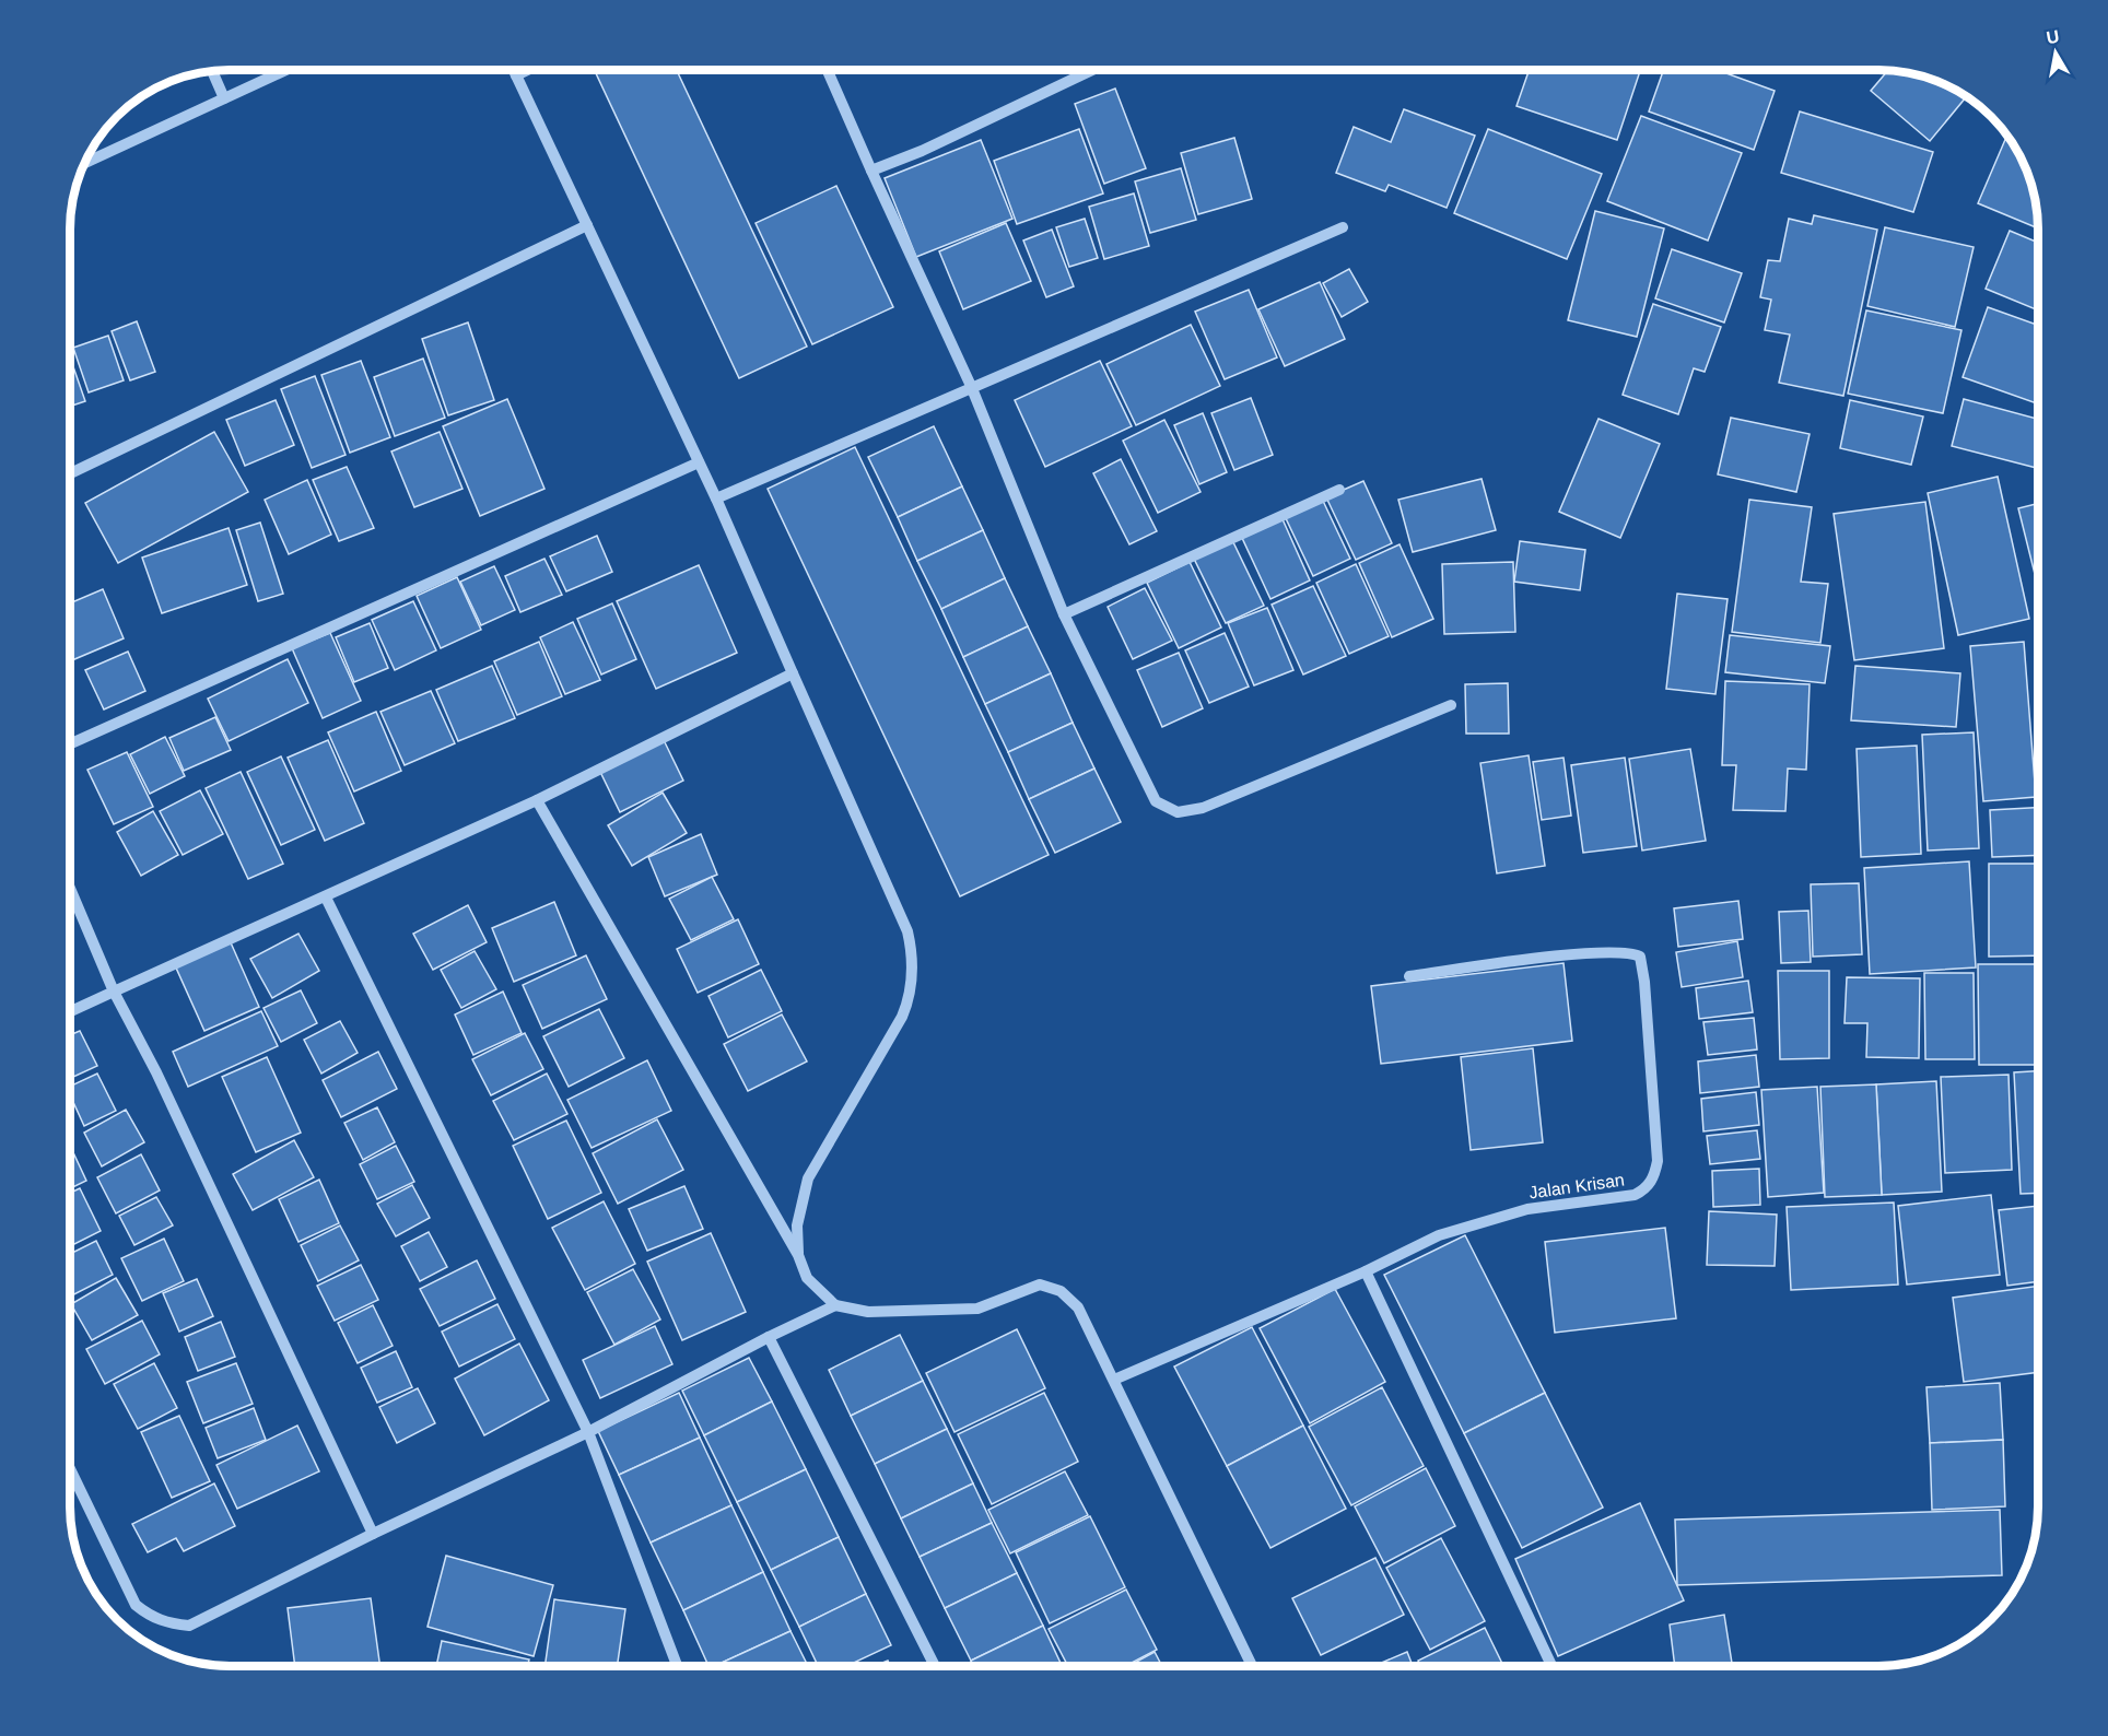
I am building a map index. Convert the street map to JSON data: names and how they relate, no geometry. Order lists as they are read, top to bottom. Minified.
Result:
{"streets":{"street":["Jalan Krisan"]},"north":"top"}
